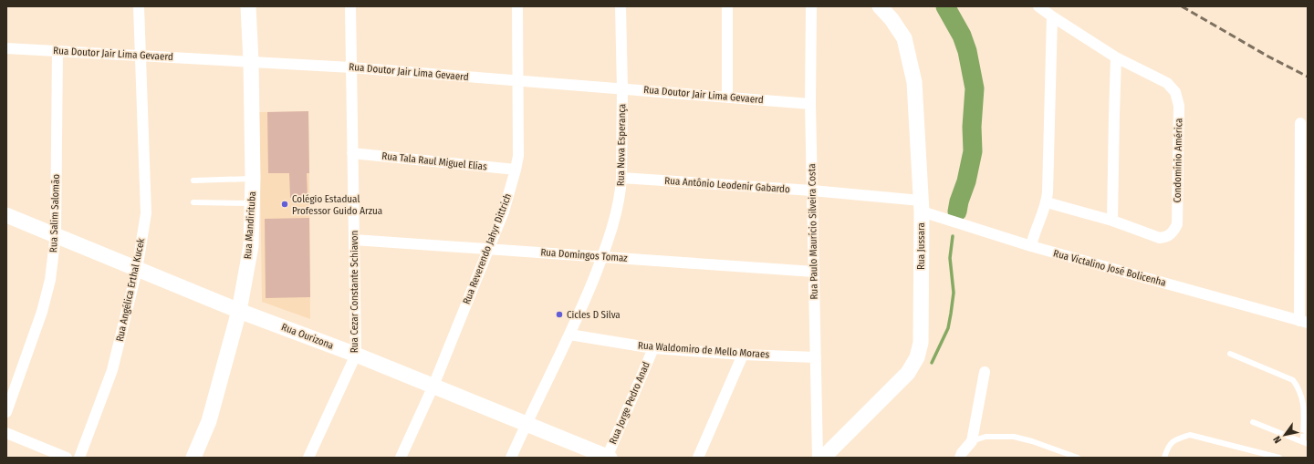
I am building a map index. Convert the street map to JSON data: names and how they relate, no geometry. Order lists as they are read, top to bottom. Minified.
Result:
{"streets":{"street":["Rua Doutor Jair Lima Gevaerd","Rua Nova Esperança","Condomínio América","Rua Tala Raul Miguel Elias","Rua Antônio Leodenir Gabardo","Rua Salim Salomão","Rua Mandirituba","Rua Paulo Maurício Silveira Costa","Rua Jussara","Rua Reverendo Jahyr Dittrich","Rua Domingos Tomaz","Rua Victalino José Bolicenha","Rua Angélica Erthal Kucek","Rua Cezar Constante Schiavon","Rua Ourizona","Rua Waldomiro de Mello Moraes","Rua Jorge Pedro Anad"]},"crossings":[["Rua Doutor Jair Lima Gevaerd","Rua Nova Esperança"],["Rua Doutor Jair Lima Gevaerd","Rua Salim Salomão"],["Rua Doutor Jair Lima Gevaerd","Rua Mandirituba"],["Rua Doutor Jair Lima Gevaerd","Rua Paulo Maurício Silveira Costa"],["Rua Doutor Jair Lima Gevaerd","Rua Reverendo Jahyr Dittrich"],["Rua Doutor Jair Lima Gevaerd","Rua Angélica Erthal Kucek"],["Rua Doutor Jair Lima Gevaerd","Rua Cezar Constante Schiavon"],["Rua Nova Esperança","Rua Antônio Leodenir Gabardo"],["Rua Nova Esperança","Rua Domingos Tomaz"],["Rua Nova Esperança","Rua Ourizona"],["Rua Nova Esperança","Rua Waldomiro de Mello Moraes"],["Rua Tala Raul Miguel Elias","Rua Reverendo Jahyr Dittrich"],["Rua Tala Raul Miguel Elias","Rua Cezar Constante Schiavon"],["Rua Antônio Leodenir Gabardo","Rua Paulo Maurício Silveira Costa"],["Rua Antônio Leodenir Gabardo","Rua Jussara"],["Rua Antônio Leodenir Gabardo","Rua Victalino José Bolicenha"],["Rua Salim Salomão","Rua Ourizona"],["Rua Mandirituba","Rua Ourizona"],["Rua Paulo Maurício Silveira Costa","Rua Domingos Tomaz"],["Rua Paulo Maurício Silveira Costa","Rua Waldomiro de Mello Moraes"],["Rua Jussara","Rua Victalino José Bolicenha"],["Rua Reverendo Jahyr Dittrich","Rua Domingos Tomaz"],["Rua Reverendo Jahyr Dittrich","Rua Ourizona"],["Rua Domingos Tomaz","Rua Cezar Constante Schiavon"],["Rua Angélica Erthal Kucek","Rua Ourizona"],["Rua Cezar Constante Schiavon","Rua Ourizona"],["Rua Ourizona","Rua Jorge Pedro Anad"],["Rua Waldomiro de Mello Moraes","Rua Jorge Pedro Anad"]],"places":["Colégio Estadual Professor Guido Arzua","Cicles D Silva"],"north":"bottom left"}
